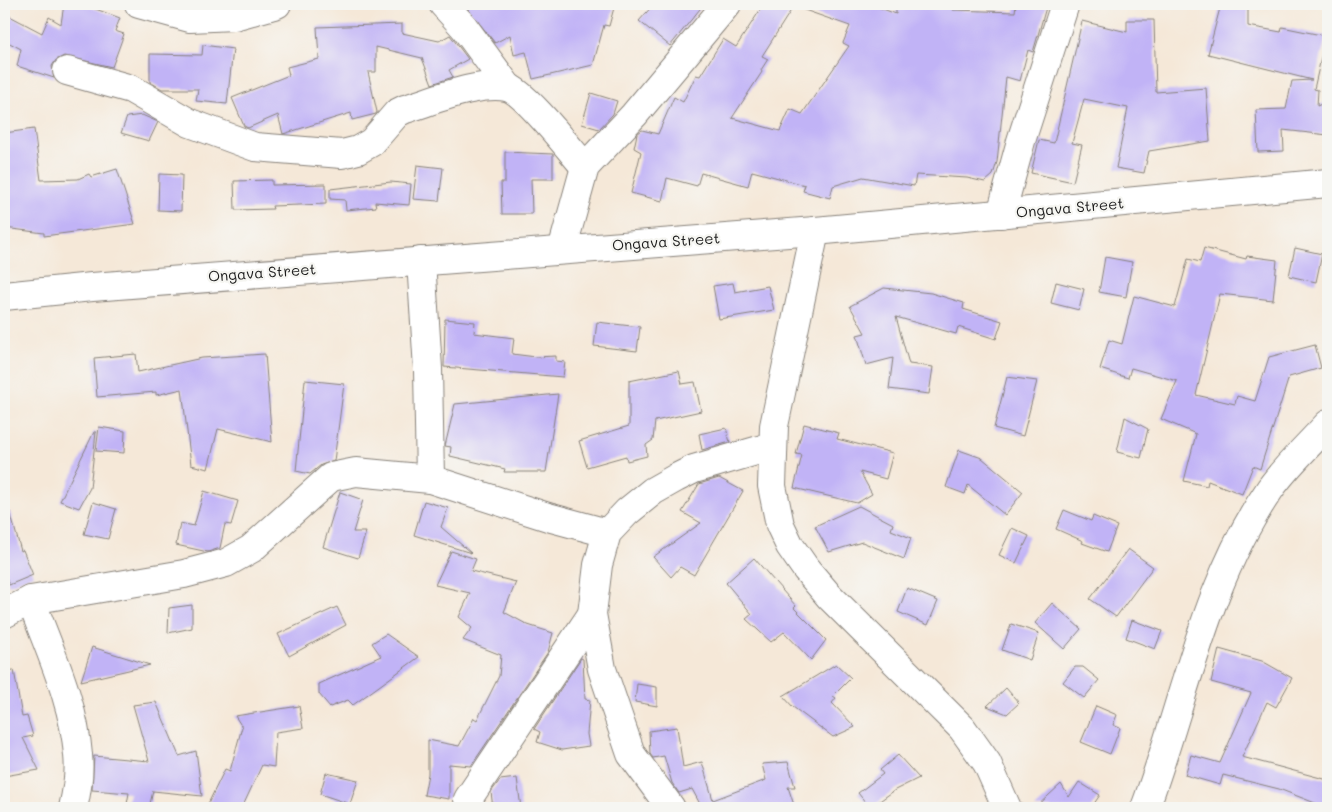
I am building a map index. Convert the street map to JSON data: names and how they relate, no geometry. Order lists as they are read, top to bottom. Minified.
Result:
{"streets":{"street":["Ongava Street"]}}
